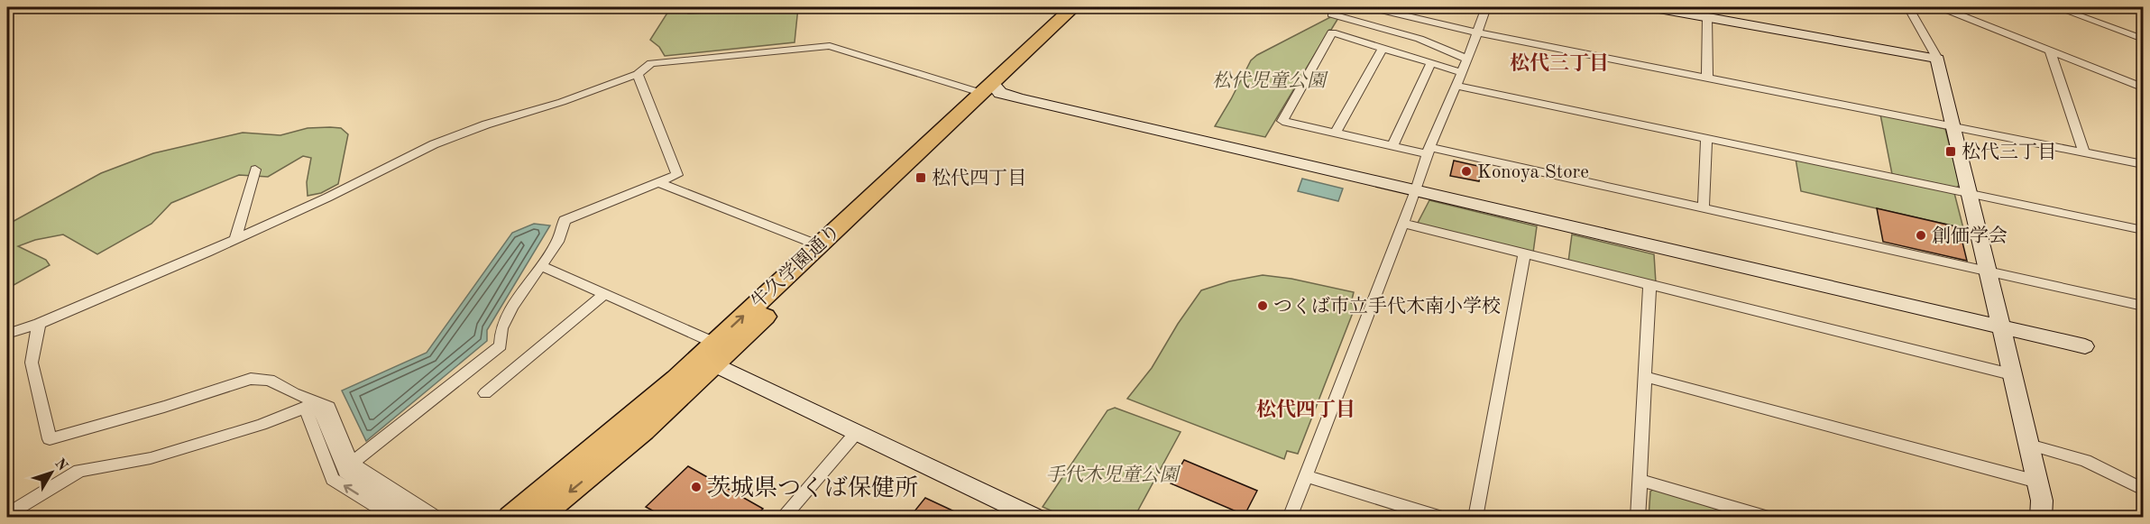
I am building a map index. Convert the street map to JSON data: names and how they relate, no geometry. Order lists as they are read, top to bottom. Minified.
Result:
{"streets":{"highway":["牛久学園通り"]},"districts":["松代三丁目","松代四丁目"],"parks":["松代児童公園","手代木児童公園"],"places":{"transit":["松代三丁目","松代四丁目"],"other":["Konoya Store","創価学会","つくば市立手代木南小学校","茨城県つくば保健所"]},"north":"top right"}
